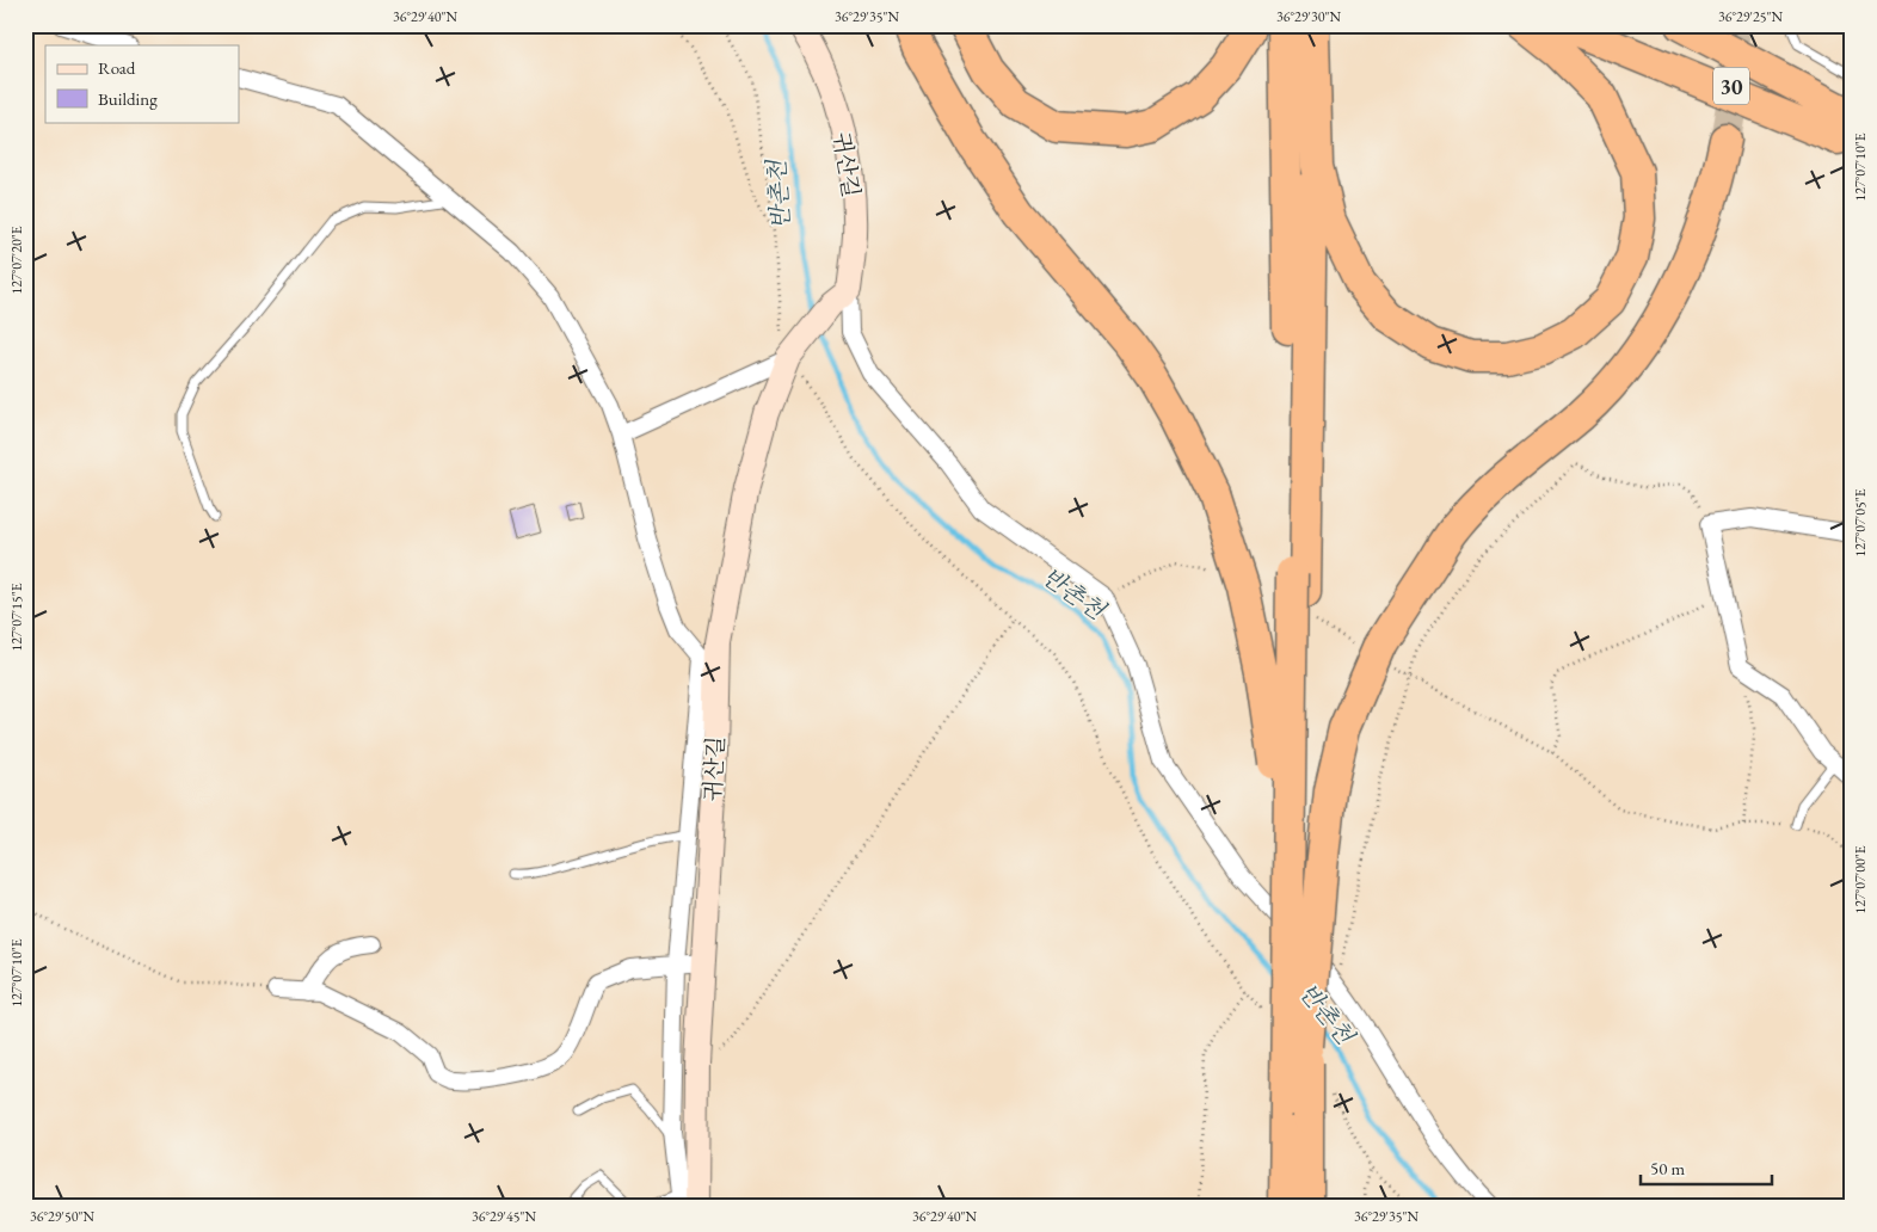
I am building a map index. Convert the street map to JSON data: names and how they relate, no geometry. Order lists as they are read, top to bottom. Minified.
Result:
{"streets":{"highway":["30"],"street":["귀산길"]},"water":["반촌천"],"legend":["Road","Building"],"scale_bar":"50 m","coordinates":["36°29'40\"N","36°29'35\"N","36°29'30\"N","36°29'25\"N","127°07'10\"E","127°07'20\"E","127°07'05\"E","127°07'15\"E","127°07'00\"E","36°29'50\"N","36°29'45\"N"]}
